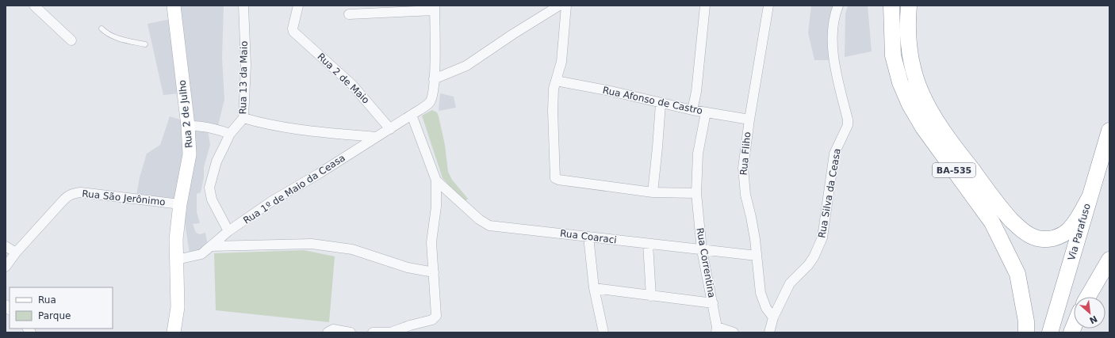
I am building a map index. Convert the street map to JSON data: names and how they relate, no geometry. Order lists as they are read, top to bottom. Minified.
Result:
{"streets":{"highway":["BA-535","Via Parafuso"],"main road":["Rua 2 de Julho"],"street":["Rua 13 da Maio","Rua 2 de Maio","Rua Afonso de Castro","Rua Fliho","Rua 1º de Maio da Ceasa","Rua Silva da Ceasa","Rua São Jerônimo","Rua Coaraci","Rua Correntina"]},"crossings":[["Rua 13 da Maio","Rua 1º de Maio da Ceasa"],["Rua 2 de Maio","Rua 1º de Maio da Ceasa"],["Rua Afonso de Castro","Rua Fliho"],["Rua Afonso de Castro","Rua Correntina"],["Rua 2 de Julho","Rua 1º de Maio da Ceasa"],["Rua 2 de Julho","Rua São Jerônimo"],["Rua Fliho","Rua Silva da Ceasa"],["Rua Fliho","Rua Coaraci"],["Rua Coaraci","Rua Correntina"]],"legend":["Rua","Parque"],"north":"bottom right"}
